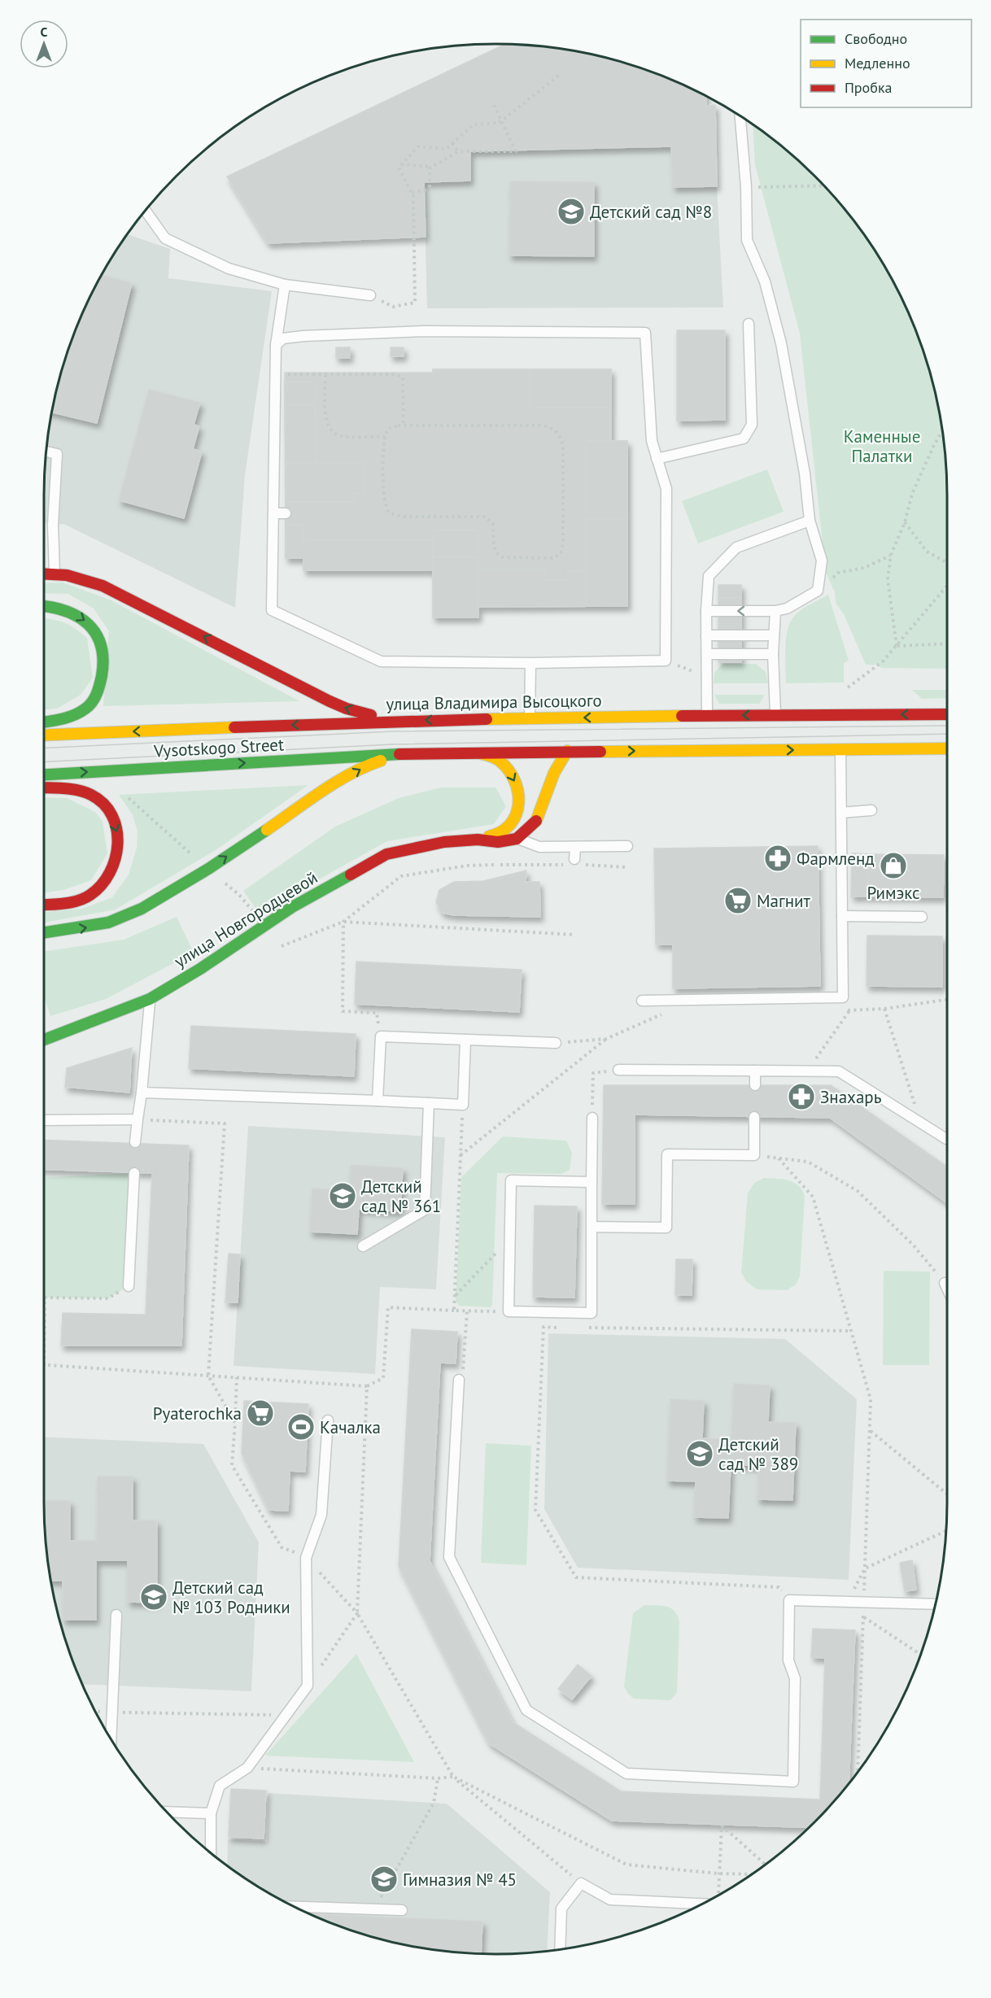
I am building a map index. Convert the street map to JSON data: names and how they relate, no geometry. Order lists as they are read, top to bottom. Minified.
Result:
{"streets":{"main road":["улица Владимира Высоцкого","Vysotskogo Street","улица Новгородцевой"]},"one_way":["Vysotskogo Street"],"parks":["Каменные Палатки"],"places":{"school or university":["Детский сад №8","Детский сад № 361","Детский сад № 389","Детский сад № 103 Родники","Гимназия № 45"],"pharmacy":["Фармленд","Знахарь"],"shop":["Римэкс"],"supermarket":["Магнит","Pyaterochka"],"sports":["Качалка"]},"legend":["Свободно","Медленно","Пробка"],"north":"top"}
